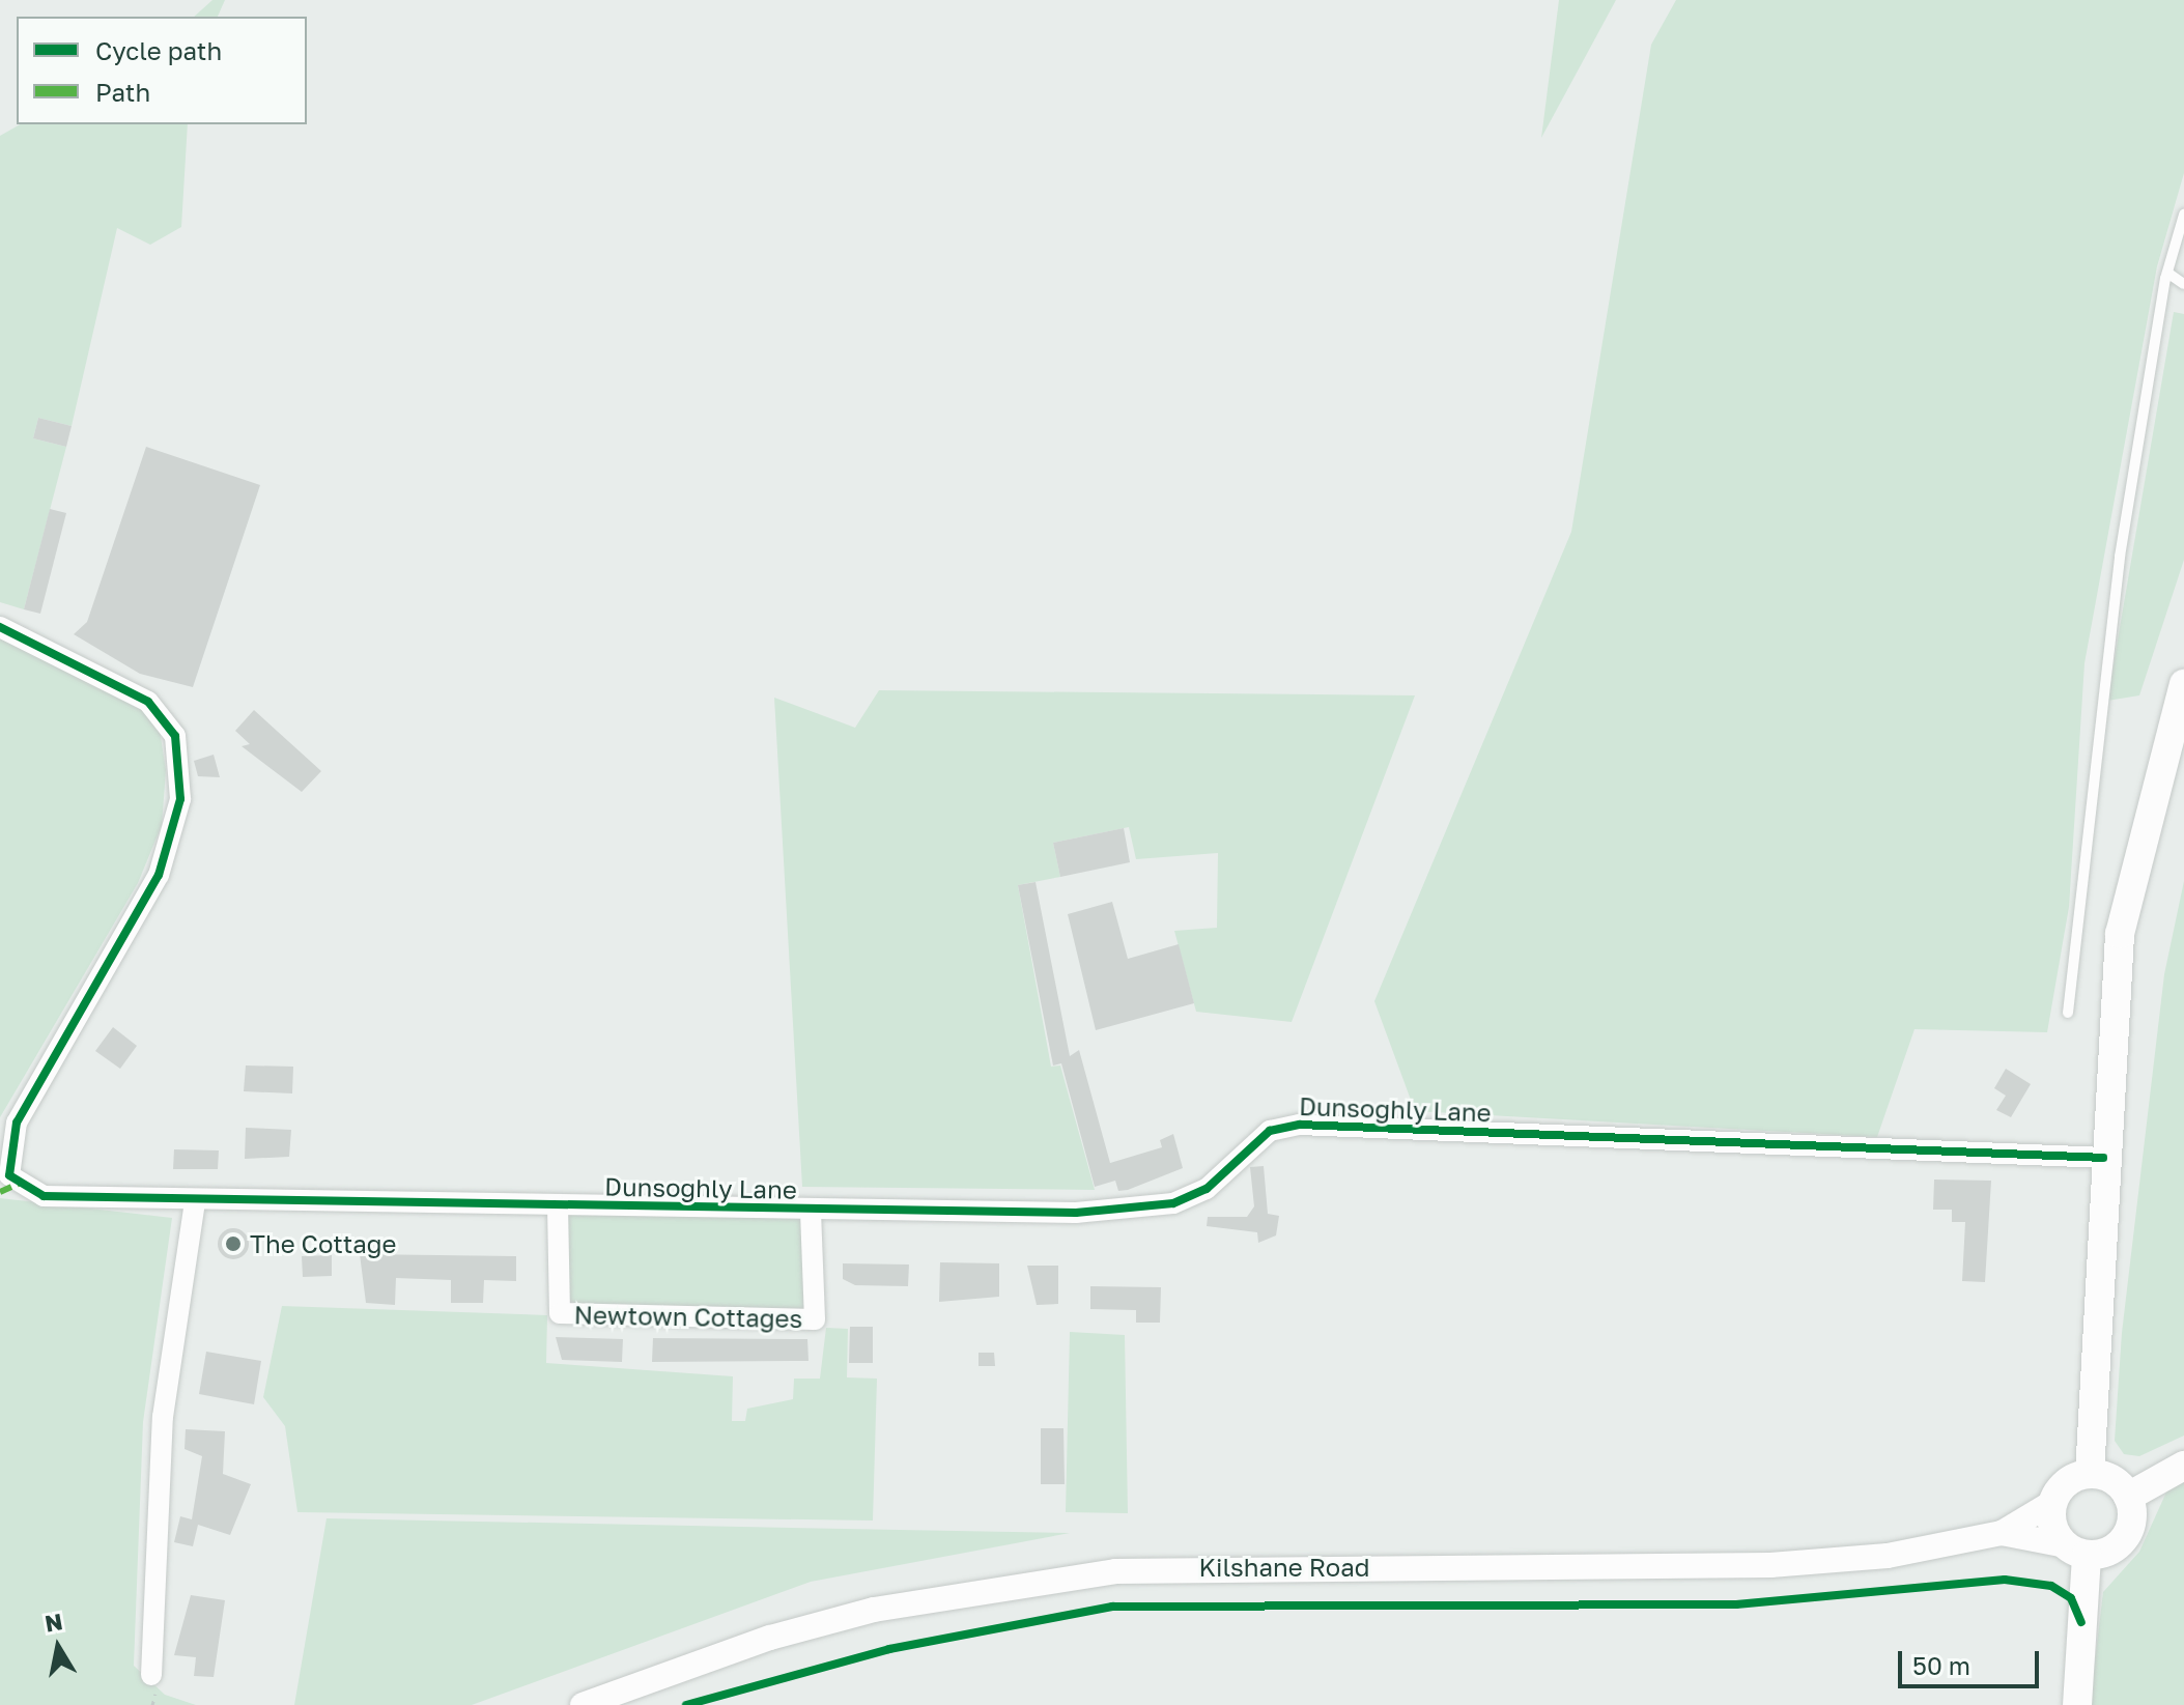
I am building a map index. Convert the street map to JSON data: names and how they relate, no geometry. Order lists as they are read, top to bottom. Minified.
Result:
{"streets":{"street":["Dunsoghly Lane","Newtown Cottages","Kilshane Road"]},"crossings":[["Dunsoghly Lane","Newtown Cottages"]],"places":["The Cottage"],"legend":["Cycle path","Path"],"scale_bar":"50 m","north":"top"}
